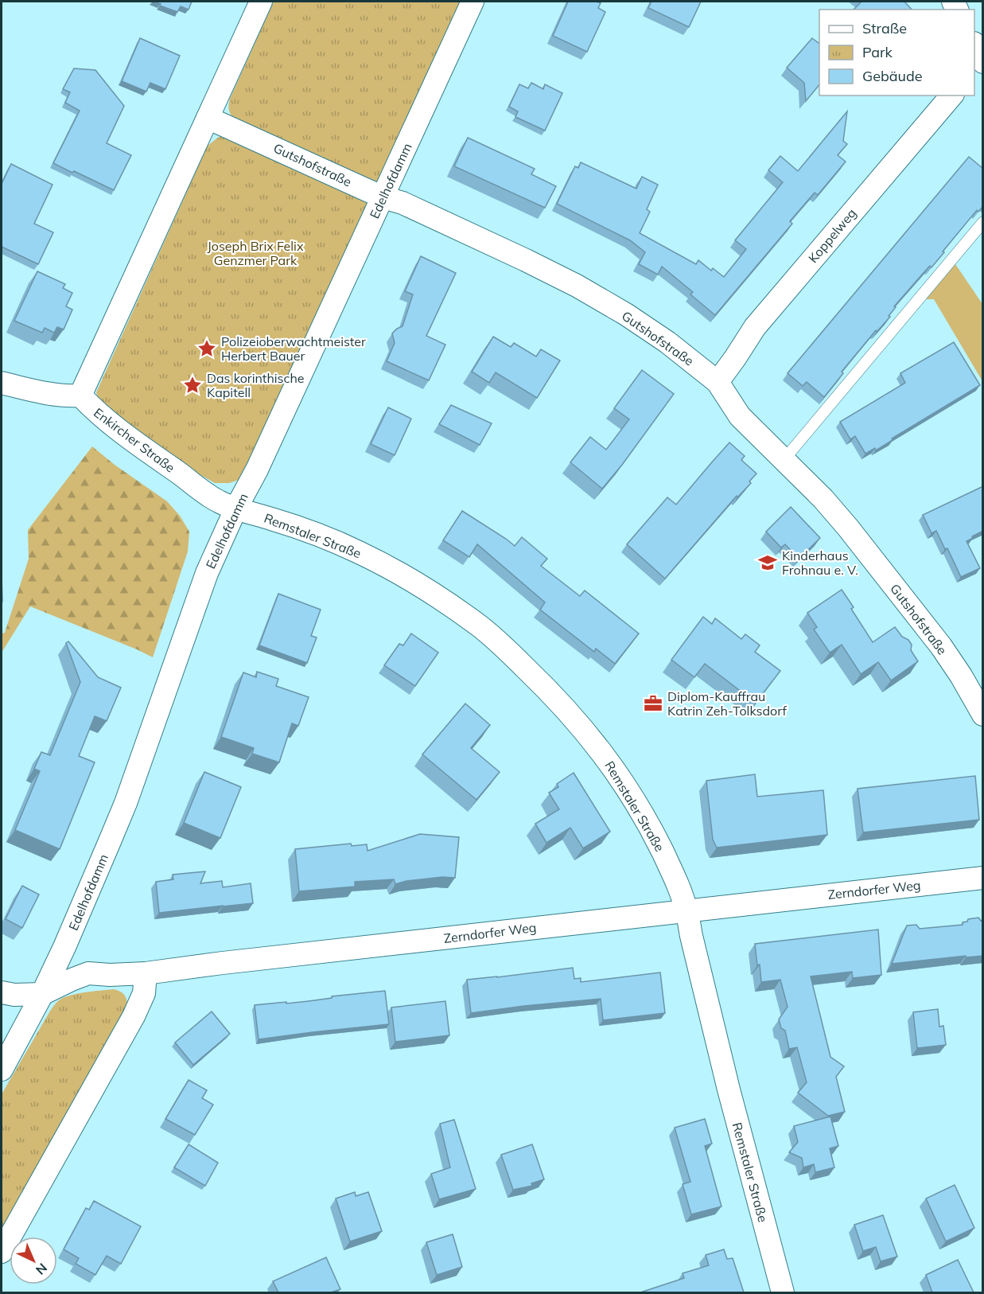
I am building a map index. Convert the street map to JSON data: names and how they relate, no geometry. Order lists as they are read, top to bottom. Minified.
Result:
{"streets":{"street":["Gutshofstraße","Edelhofdamm","Koppelweg","Enkircher Straße","Remstaler Straße","Zerndorfer Weg"]},"crossings":[["Gutshofstraße","Edelhofdamm"],["Gutshofstraße","Koppelweg"],["Edelhofdamm","Enkircher Straße"],["Edelhofdamm","Remstaler Straße"],["Edelhofdamm","Zerndorfer Weg"],["Enkircher Straße","Remstaler Straße"],["Remstaler Straße","Zerndorfer Weg"]],"parks":["Joseph Brix Felix Genzmer Park"],"places":{"place":["Polizeioberwachtmeister Herbert Bauer","Das korinthische Kapitell"],"school or university":["Kinderhaus Frohnau e. V."],"office":["Diplom-Kauffrau Katrin Zeh-Tolksdorf"]},"legend":["Straße","Park","Gebäude"],"north":"bottom right"}
